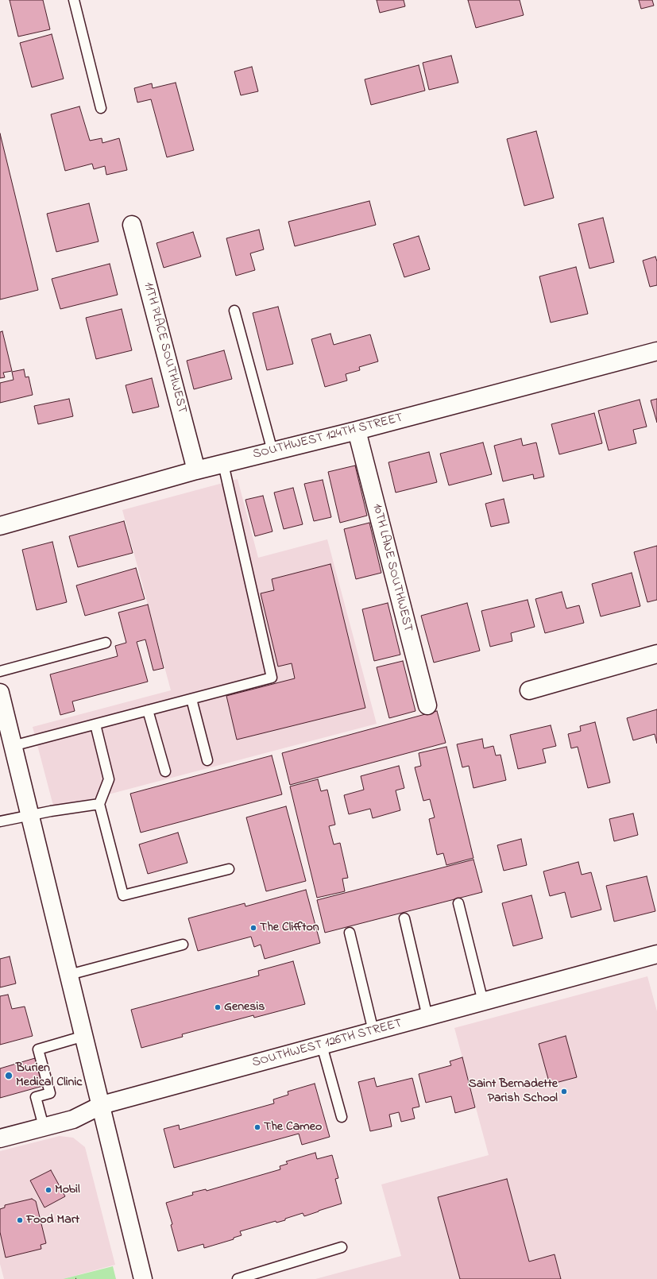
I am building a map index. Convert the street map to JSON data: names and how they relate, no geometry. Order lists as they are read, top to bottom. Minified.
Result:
{"streets":{"street":["11TH PLACE SOUTHWEST","SOUTHWEST 124TH STREET","10TH LANE SOUTHWEST","SOUTHWEST 126TH STREET"]},"crossings":[["11TH PLACE SOUTHWEST","SOUTHWEST 124TH STREET"],["SOUTHWEST 124TH STREET","10TH LANE SOUTHWEST"]],"places":["The Cliffton","Genesis","Burien Medical Clinic","Saint Bernadette Parish School","The Cameo","Mobil","Food Mart"]}
